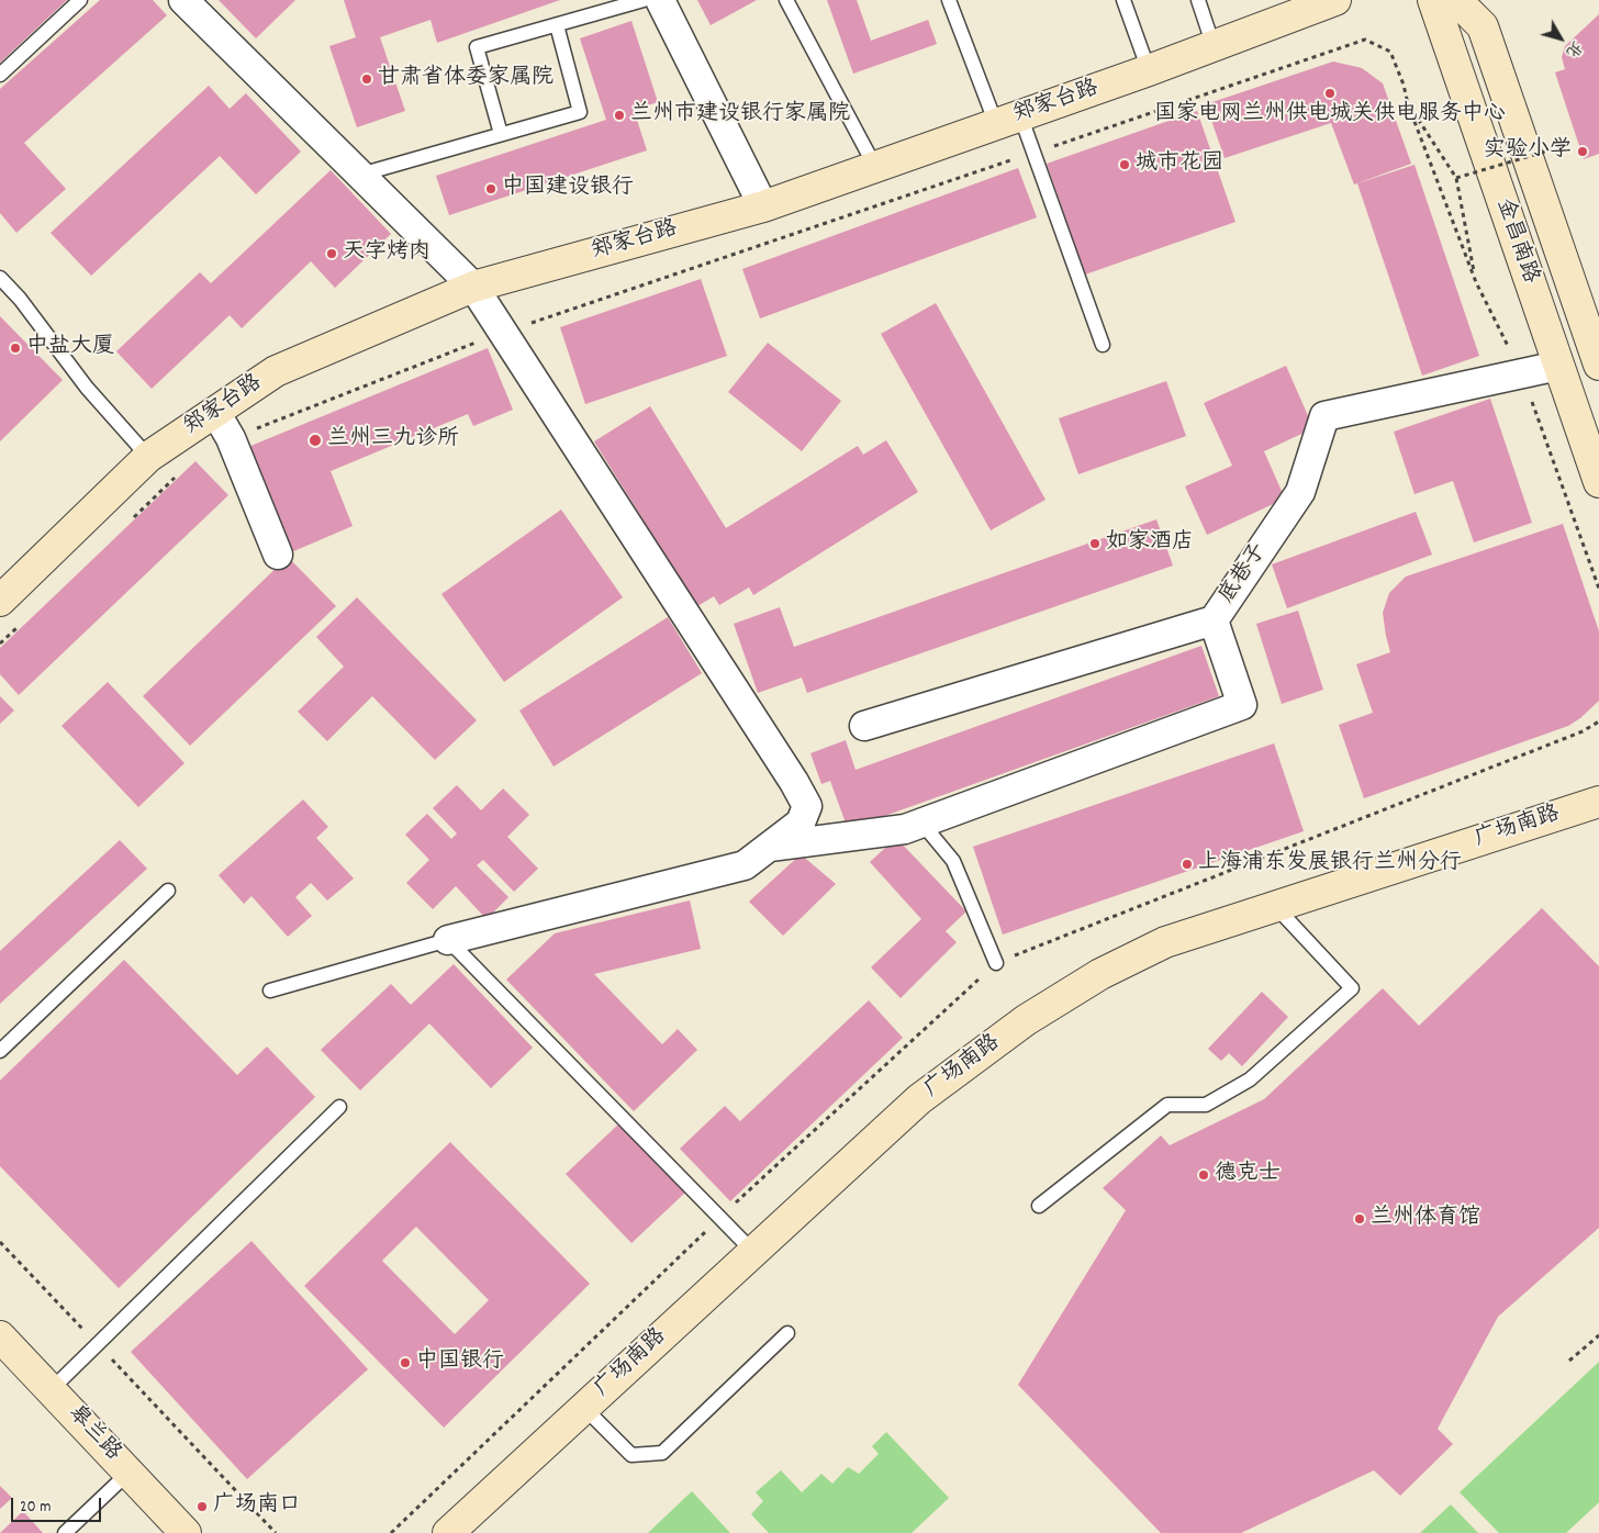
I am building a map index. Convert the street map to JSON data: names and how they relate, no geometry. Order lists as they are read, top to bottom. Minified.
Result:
{"streets":{"street":["郑家台路","金昌南路","底巷子","广场南路","皋兰路"]},"crossings":[["金昌南路","底巷子"]],"places":["甘肃省体委家属院","国家电网兰州供电城关供电服务中心","兰州市建设银行家属院","实验小学","城市花园","中国建设银行","天字烤肉","中盐大厦","兰州三九诊所","如家酒店","上海浦东发展银行兰州分行","德克士","兰州体育馆","中国银行","广场南口"],"scale_bar":"20 m","north":"bottom right"}
